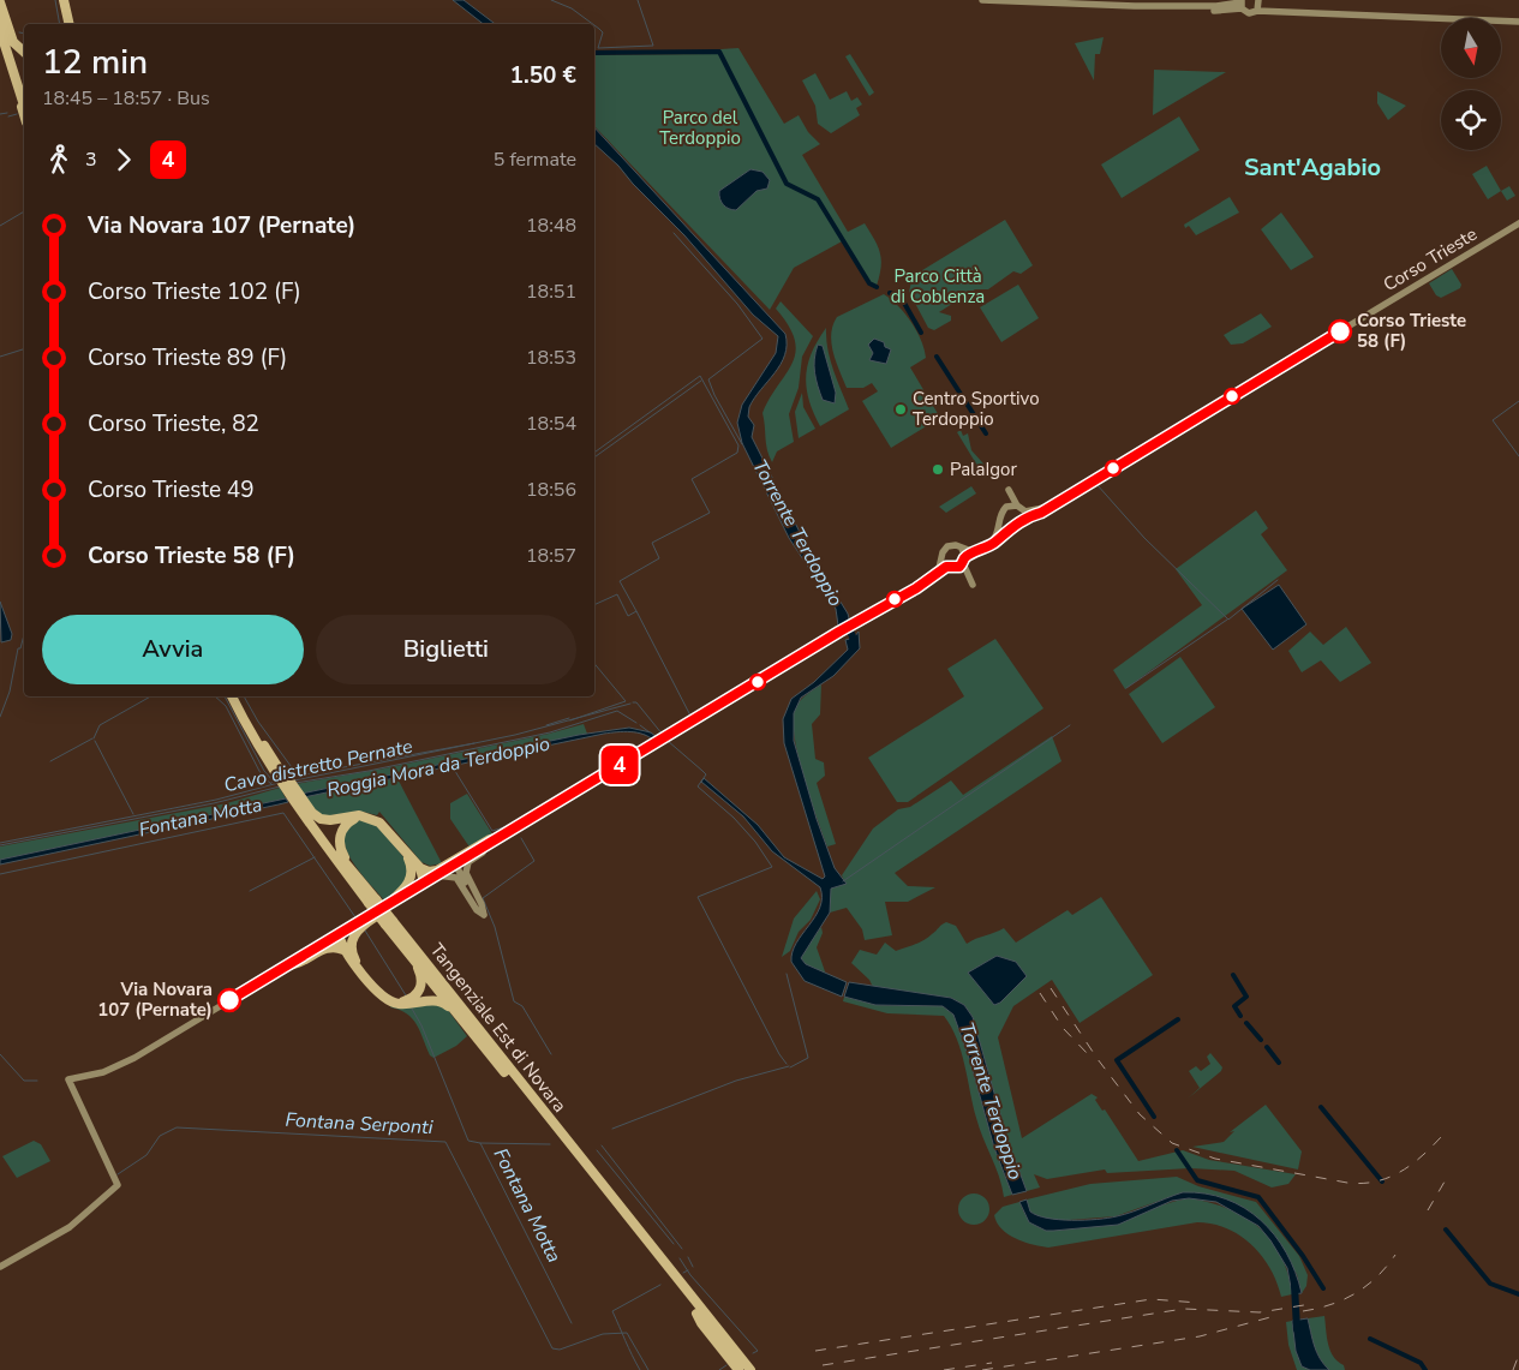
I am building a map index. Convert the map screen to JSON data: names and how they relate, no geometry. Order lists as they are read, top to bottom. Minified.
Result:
{"streets":{"highway":["Tangenziale Est di Novara"],"main road":["Corso Trieste"]},"districts":["Sant'Agabio"],"water":["Torrente Terdoppio","Cavo distretto Pernate","Roggia Mora da Terdoppio","Fontana Motta","Fontana Serponti"],"parks":["Parco del Terdoppio","Parco Città di Coblenza"],"places":["Corso Trieste 58 (F)","Centro Sportivo Terdoppio","PalaIgor","Via Novara 107 (Pernate)"],"lines":["bus line 4"],"north":"bottom","page":{"on_map":"4","heading":["12 min","18:45 – 18:57 · Bus","1.50 €"],"legs":["3","4","5 fermate"],"list":[{"name":"Via Novara 107 (Pernate)","value":"18:48"},{"name":"Corso Trieste 102 (F)","value":"18:51"},{"name":"Corso Trieste 89 (F)","value":"18:53"},{"name":"Corso Trieste, 82","value":"18:54"},{"name":"Corso Trieste 49","value":"18:56"},{"name":"Corso Trieste 58 (F)","value":"18:57"}],"buttons":["Avvia","Biglietti"]}}
